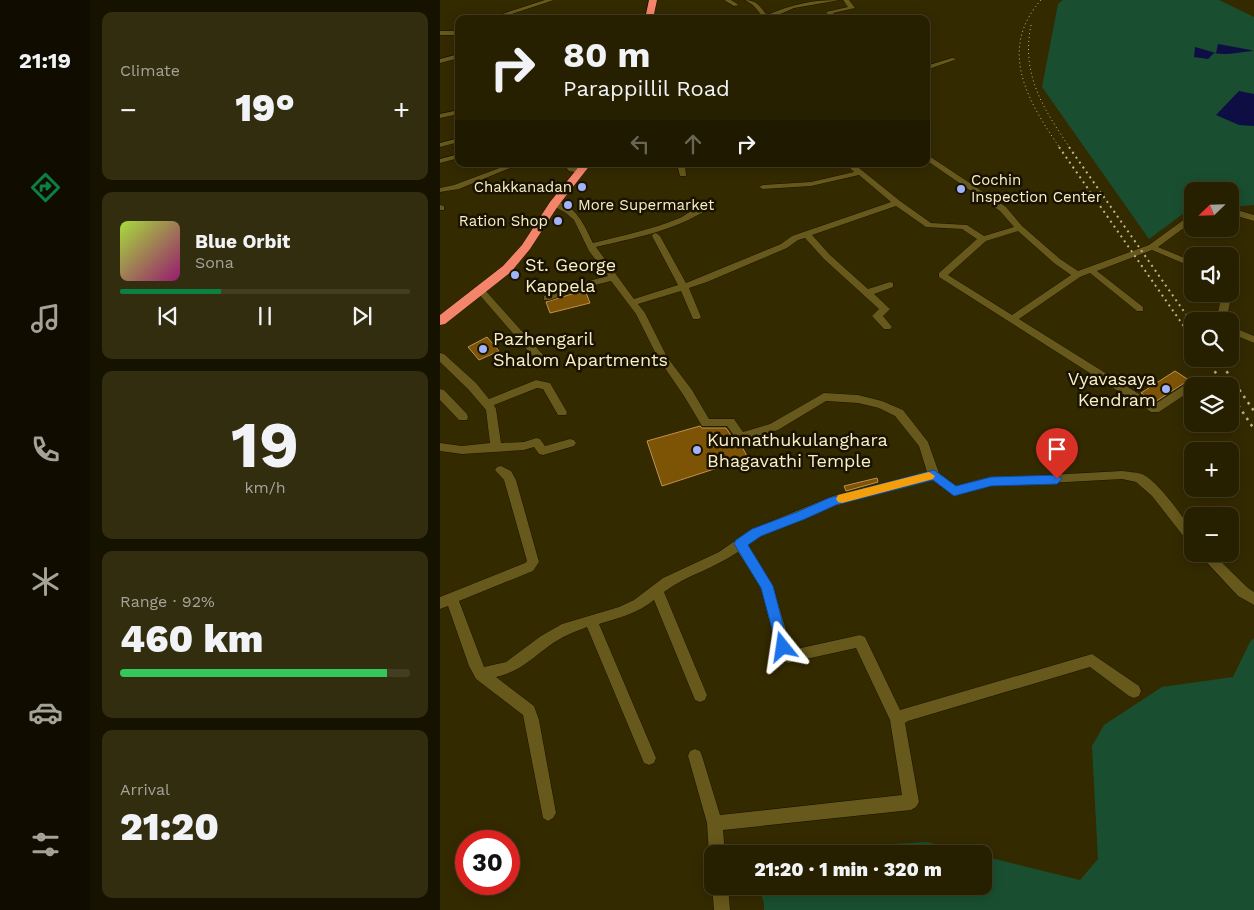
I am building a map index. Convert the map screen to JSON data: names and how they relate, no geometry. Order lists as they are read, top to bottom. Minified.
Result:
{"places":["Chakkanadan","Cochin Inspection Center","More Supermarket","Ration Shop","St. George Kappela","Pazhengaril Shalom Apartments","Vyavasaya Kendram","Kunnathukulanghara Bhagavathi Temple"],"north":"bottom left","page":{"tabs":"21:19","tile":["Climate",["19","km/h"],["Range · 92%","460 km"],["Arrival","21:20"]],"turn":["80 m","Parappillil Road"],"heat":["−","19°","+"],"map_buttons":["+","−"],"song":["Blue Orbit","Sona"],"limit":"30","trip":"21:20 · 1 min · 320 m"}}
